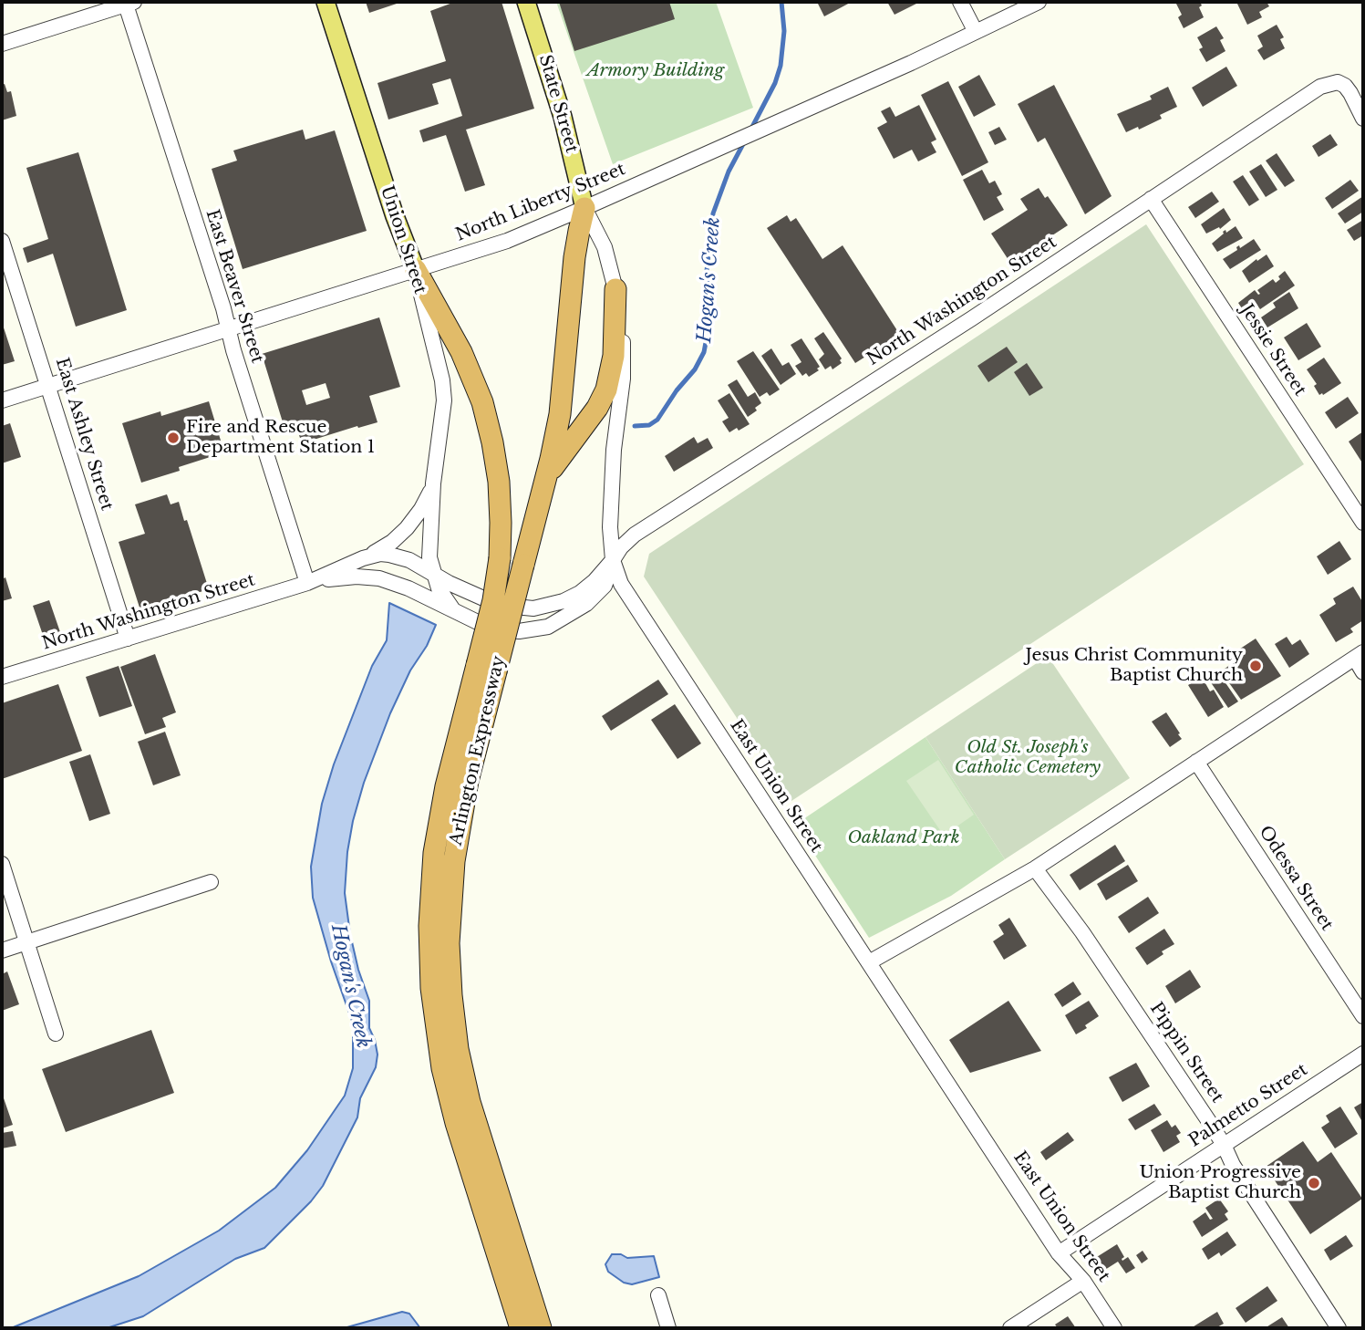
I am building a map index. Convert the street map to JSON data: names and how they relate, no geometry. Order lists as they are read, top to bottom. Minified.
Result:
{"streets":{"highway":["Arlington Expressway"],"main road":["State Street","Union Street"],"street":["North Liberty Street","East Beaver Street","North Washington Street","Jessie Street","East Ashley Street","East Union Street","Odessa Street","Pippin Street","Palmetto Street"]},"crossings":[["State Street","North Liberty Street"],["State Street","Arlington Expressway"],["State Street","East Union Street"],["North Liberty Street","Union Street"],["North Liberty Street","East Beaver Street"],["North Liberty Street","East Ashley Street"],["North Liberty Street","Arlington Expressway"],["North Liberty Street","East Union Street"],["Union Street","North Washington Street"],["Union Street","Arlington Expressway"],["East Beaver Street","North Washington Street"],["North Washington Street","Jessie Street"],["North Washington Street","East Ashley Street"],["North Washington Street","East Union Street"],["Arlington Expressway","East Union Street"],["East Union Street","Palmetto Street"],["Pippin Street","Palmetto Street"]],"water":["Hogan's Creek"],"parks":["Armory Building","Old St. Joseph's Catholic Cemetery","Oakland Park"],"places":["Fire and Rescue Department Station 1","Jesus Christ Community Baptist Church","Union Progressive Baptist Church"]}
